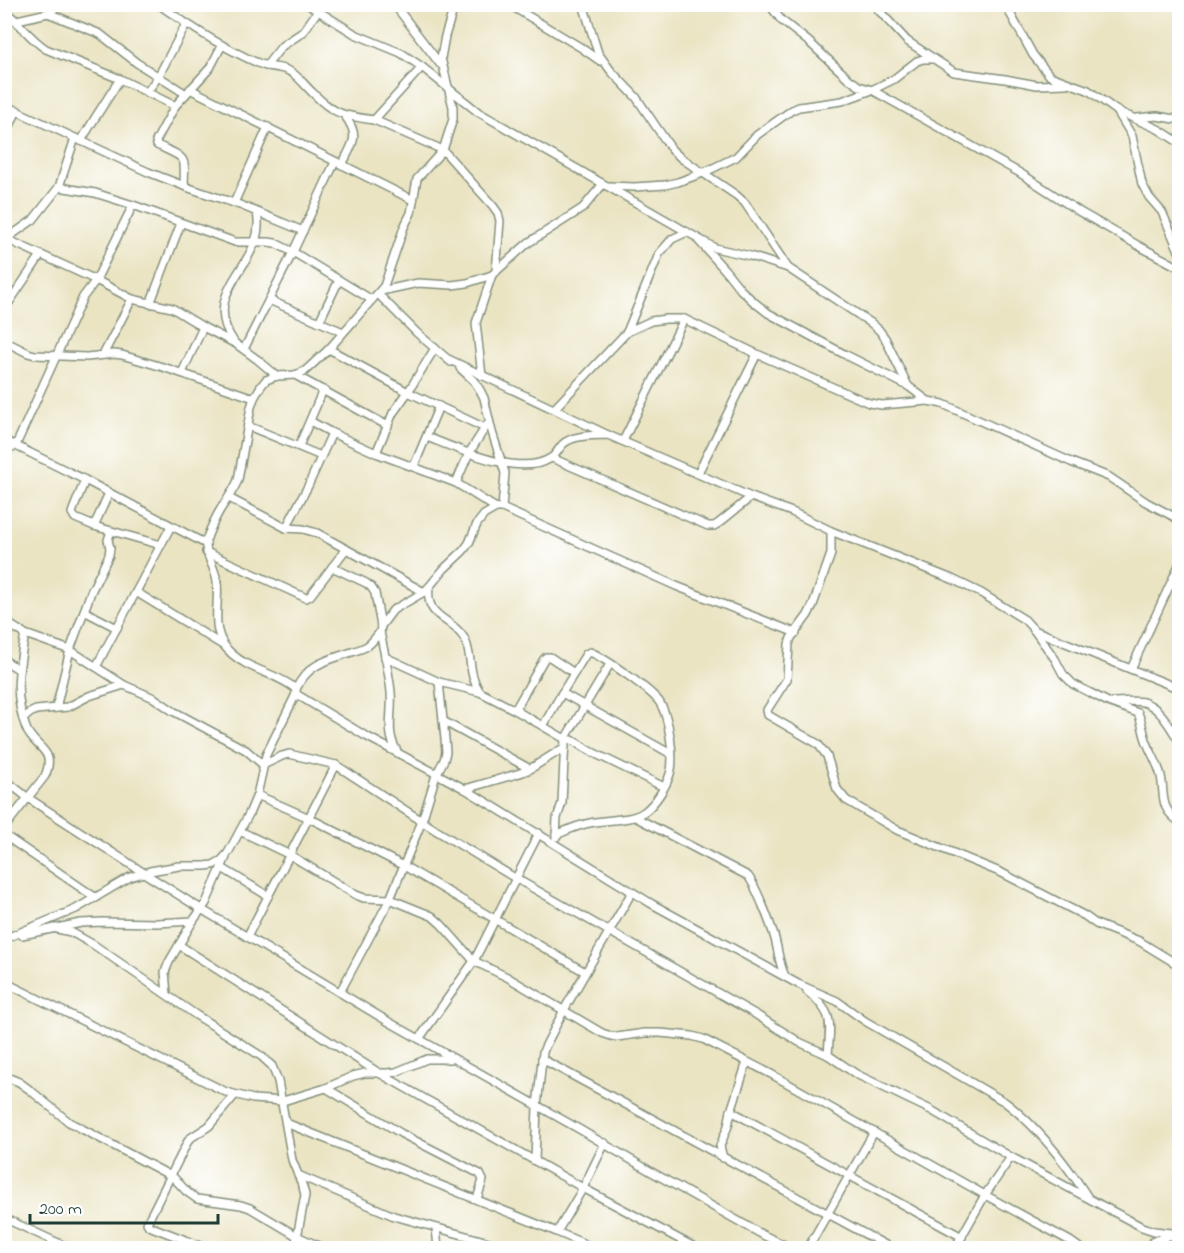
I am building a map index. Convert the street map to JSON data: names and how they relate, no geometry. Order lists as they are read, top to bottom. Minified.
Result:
{"scale_bar":"200 m"}
